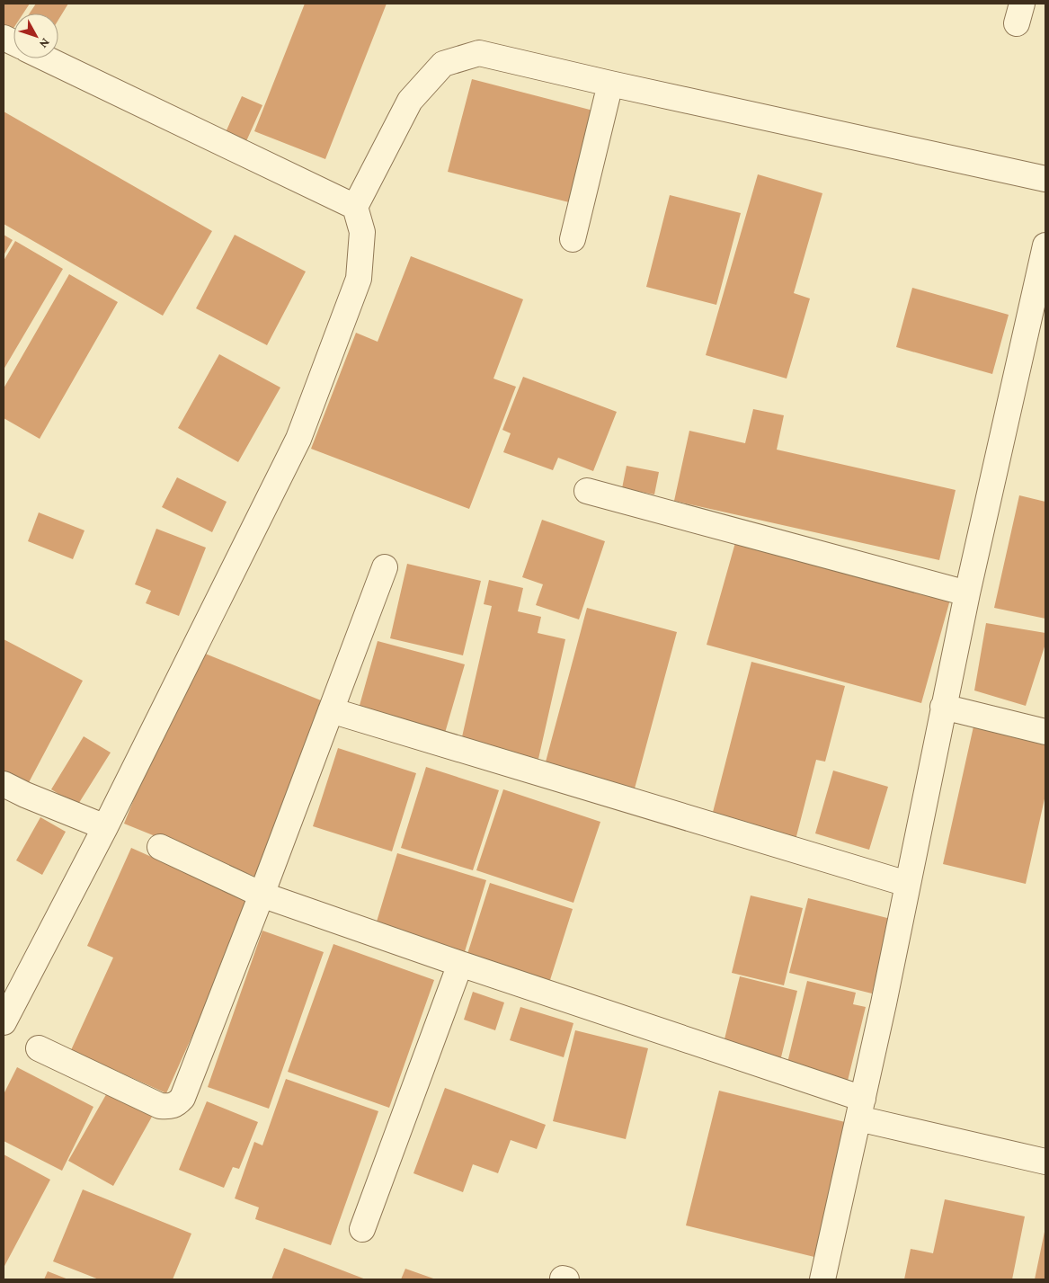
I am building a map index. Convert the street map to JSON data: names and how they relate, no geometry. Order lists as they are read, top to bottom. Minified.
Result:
{"north":"bottom right"}
